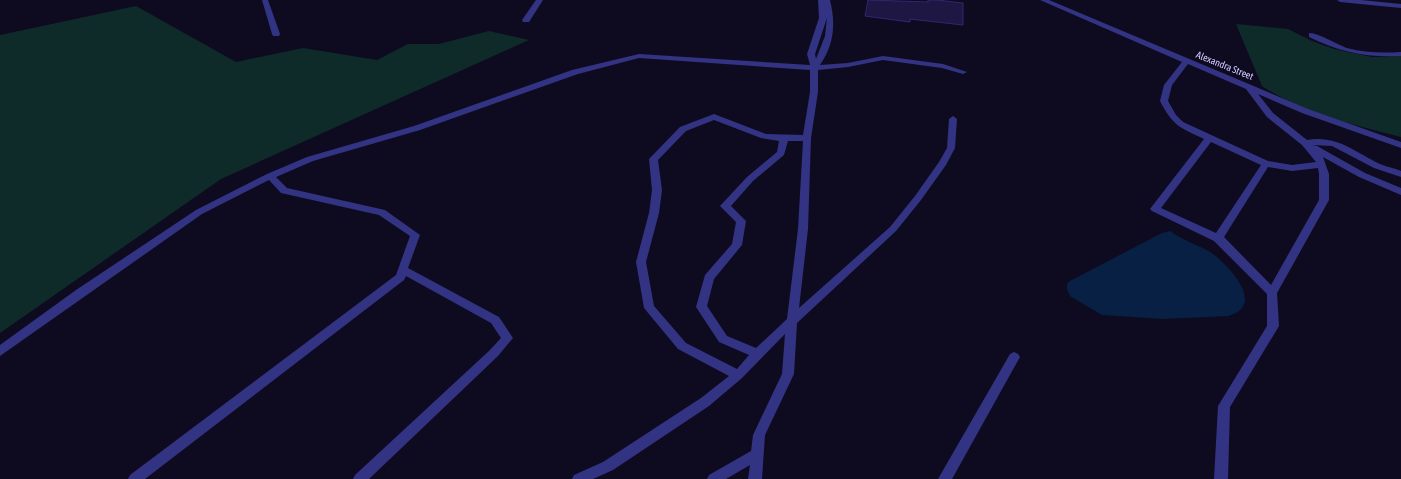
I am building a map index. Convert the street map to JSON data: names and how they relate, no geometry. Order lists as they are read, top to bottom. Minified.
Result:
{"streets":{"street":["Alexandra Street"]}}
